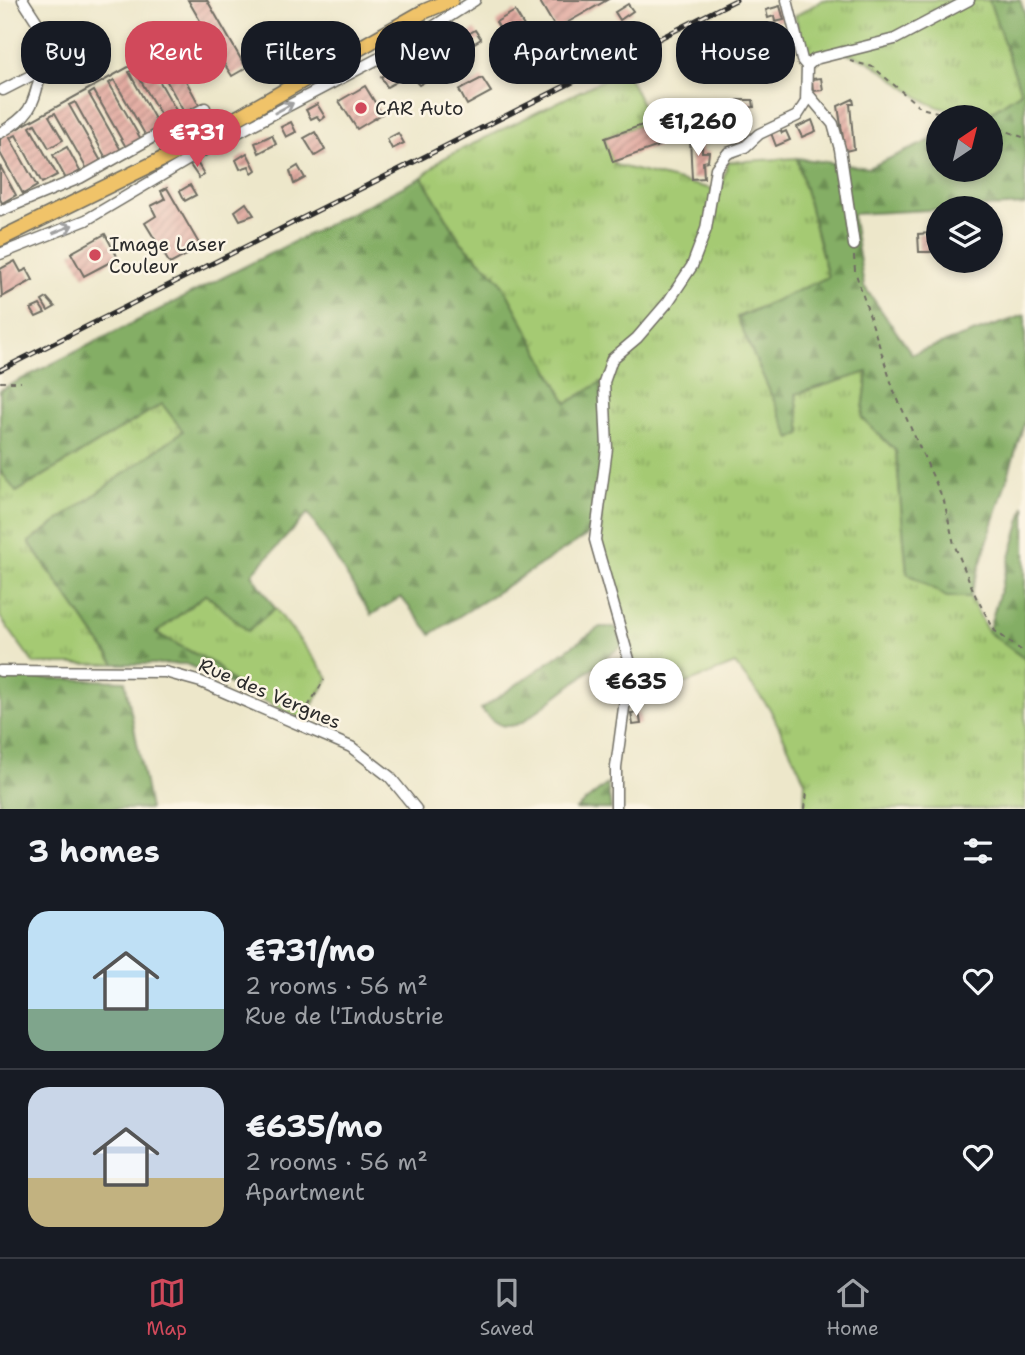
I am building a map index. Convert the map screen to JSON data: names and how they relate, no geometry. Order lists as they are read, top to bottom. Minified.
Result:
{"streets":{"street":["Rue des Vergnes"]},"places":["CAR Auto","Image Laser Couleur"],"north":"top right","page":{"chip":["Buy","Rent","Filters","New","Apartment","House"],"price":["€1,260","€731","€635"],"heading":"3 homes","list":[{"name":"€731/mo","note":"2 rooms · 56 m² · Rue de l'Industrie"},{"name":"€635/mo","note":"2 rooms · 56 m² · Apartment"}],"tabs":["Map","Saved","Home"]}}
